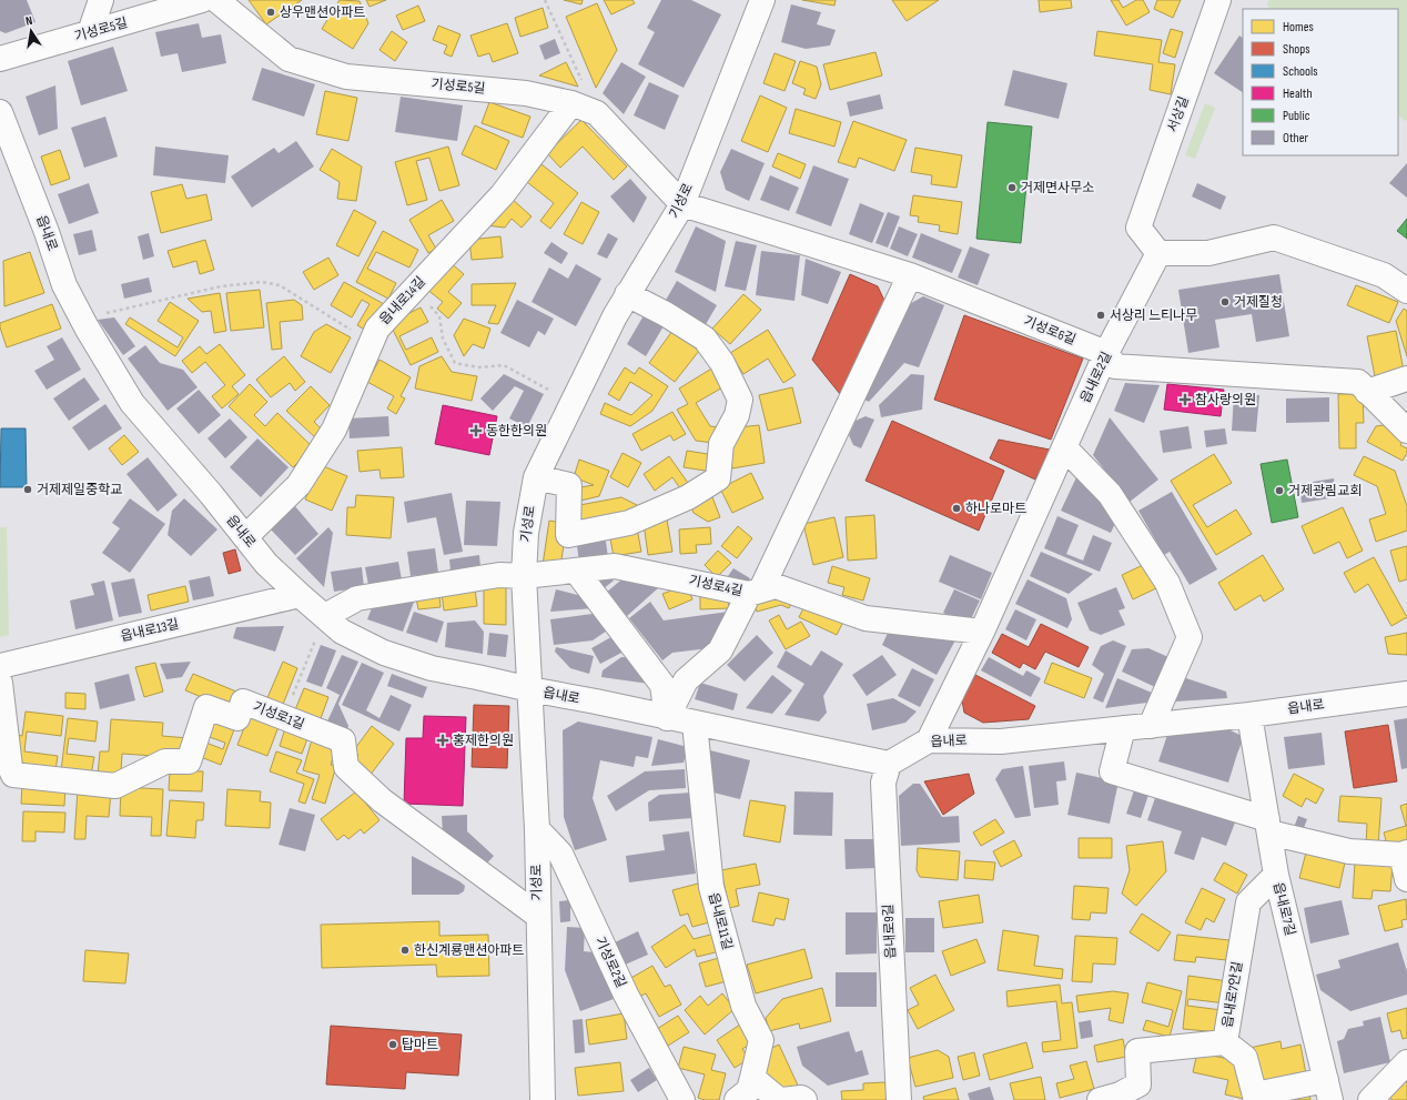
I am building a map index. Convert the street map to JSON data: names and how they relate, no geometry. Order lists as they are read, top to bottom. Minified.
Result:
{"streets":{"street":["기성로5길","서상길","기성로","읍내로","읍내로14길","기성로6길","읍내로2길","기성로4길","읍내로13길","기성로1길","읍내로7길","읍내로11길","읍내로9길","기성로2길","읍내로7안길"]},"crossings":[["기성로5길","기성로"],["기성로5길","읍내로14길"],["기성로5길","기성로6길"],["서상길","읍내로2길"],["기성로","읍내로"],["기성로","기성로6길"],["기성로","기성로4길"],["기성로","기성로1길"],["기성로","기성로2길"],["읍내로","읍내로14길"],["읍내로","읍내로2길"],["읍내로","기성로4길"],["읍내로","읍내로13길"],["읍내로","읍내로7길"],["읍내로","읍내로11길"],["읍내로","읍내로9길"],["기성로6길","읍내로2길"],["읍내로2길","기성로4길"],["읍내로7길","읍내로7안길"]],"places":{"other":["상우맨션아파트","거제면사무소","거제질청","서상리 느티나무","거제제일중학교","거제광림교회","하나로마트","한신계룡맨션아파트","탑마트"],"health":["참사랑의원","동한한의원","홍제한의원"]},"legend":["Homes","Shops","Schools","Health","Public","Other"],"north":"top"}
